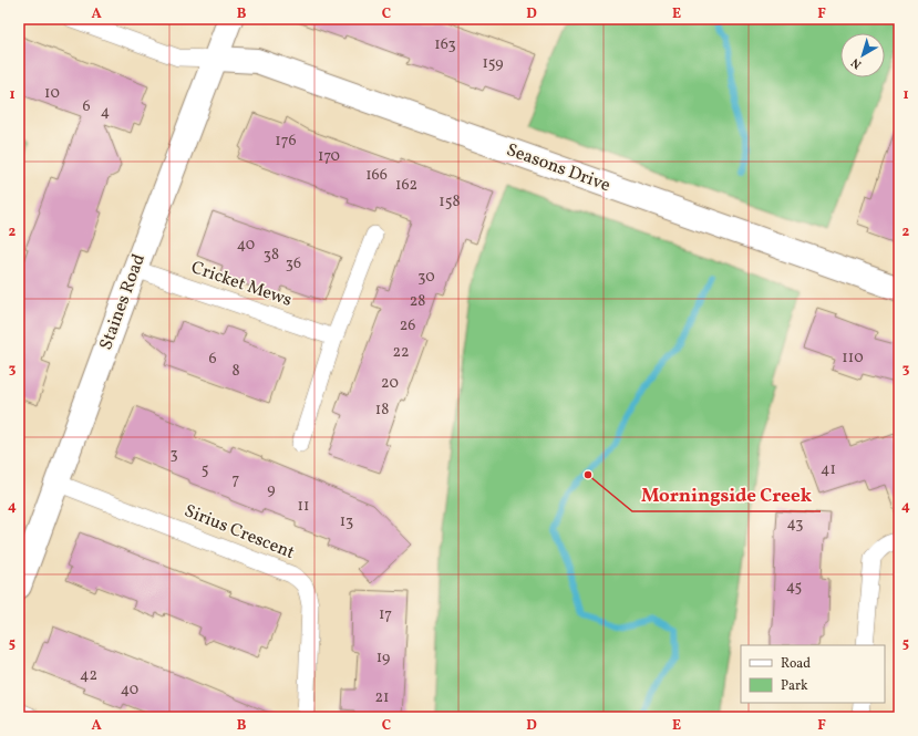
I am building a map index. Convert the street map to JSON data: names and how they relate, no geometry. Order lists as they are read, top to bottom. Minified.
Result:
{"streets":{"street":["Seasons Drive","Cricket Mews","Staines Road","Sirius Crescent"]},"crossings":[["Seasons Drive","Staines Road"],["Cricket Mews","Staines Road"],["Staines Road","Sirius Crescent"]],"places":["Morningside Creek"],"house_numbers":["163","159","10","6","4","176","170","166","162","158","40","38","36","30","28","26","22","110","6","8","20","18","3","5","41","7","9","11","13","43","45","17","19","42","40","21"],"legend":["Road","Park"],"north":"bottom left","grid":{"columns":["A","B","C","D","E","F"],"rows":["1","2","3","4","5"]}}
